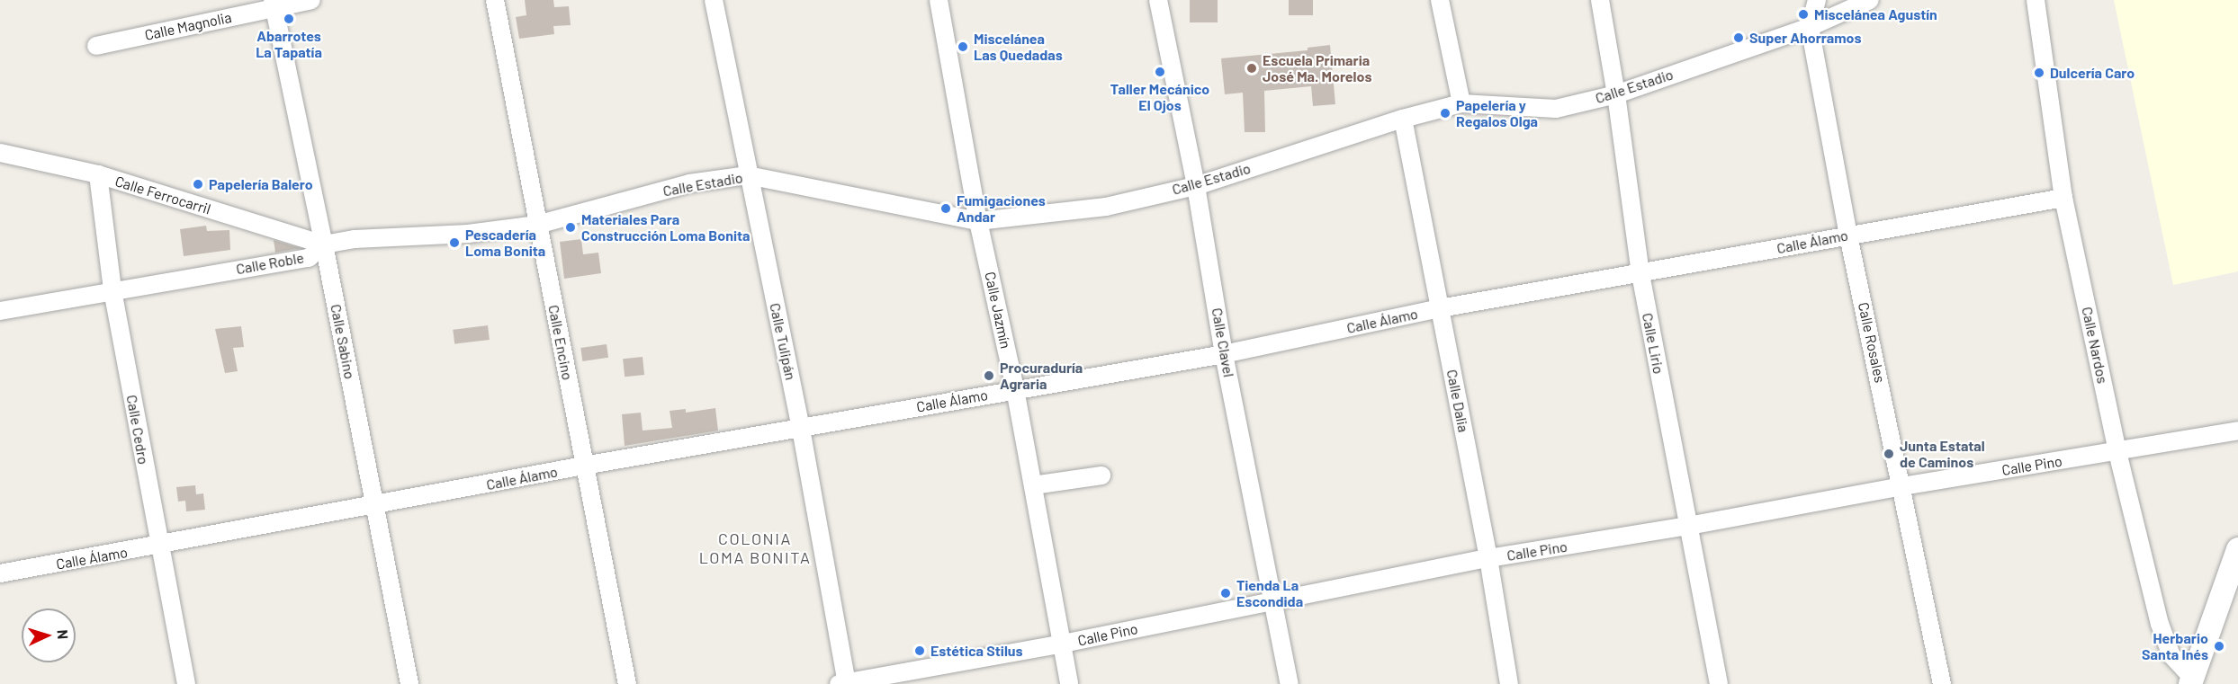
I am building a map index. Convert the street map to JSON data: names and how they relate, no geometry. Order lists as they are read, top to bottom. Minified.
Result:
{"streets":{"street":["Calle Magnolia","Calle Estadio","Calle Ferrocarril","Calle Álamo","Calle Roble","Calle Jazmín","Calle Sabino","Calle Tulipán","Calle Encino","Calle Clavel","Calle Rosales","Calle Lirio","Calle Nardos","Calle Dalia","Calle Cedro","Calle Pino"]},"crossings":[["Calle Magnolia","Calle Sabino"],["Calle Estadio","Calle Roble"],["Calle Estadio","Calle Jazmín"],["Calle Estadio","Calle Tulipán"],["Calle Estadio","Calle Encino"],["Calle Estadio","Calle Clavel"],["Calle Estadio","Calle Rosales"],["Calle Estadio","Calle Lirio"],["Calle Estadio","Calle Dalia"],["Calle Ferrocarril","Calle Roble"],["Calle Ferrocarril","Calle Sabino"],["Calle Ferrocarril","Calle Cedro"],["Calle Álamo","Calle Jazmín"],["Calle Álamo","Calle Sabino"],["Calle Álamo","Calle Tulipán"],["Calle Álamo","Calle Encino"],["Calle Álamo","Calle Clavel"],["Calle Álamo","Calle Rosales"],["Calle Álamo","Calle Lirio"],["Calle Álamo","Calle Nardos"],["Calle Álamo","Calle Dalia"],["Calle Álamo","Calle Cedro"],["Calle Roble","Calle Sabino"],["Calle Roble","Calle Encino"],["Calle Roble","Calle Cedro"],["Calle Jazmín","Calle Pino"],["Calle Tulipán","Calle Pino"],["Calle Clavel","Calle Pino"],["Calle Rosales","Calle Pino"],["Calle Lirio","Calle Pino"],["Calle Nardos","Calle Pino"],["Calle Dalia","Calle Pino"]],"districts":["COLONIA LOMA BONITA"],"places":["Miscelánea Agustín","Abarrotes La Tapatía","Super Ahorramos","Miscelánea Las Quedadas","Escuela Primaria José Ma. Morelos","Taller Mecánico El Ojos","Dulcería Caro","Papelería y Regalos Olga","Papelería Balero","Fumigaciones Andar","Materiales Para Construcción Loma Bonita","Pescadería Loma Bonita","Procuraduría Agraria","Junta Estatal de Caminos","Tienda La Escondida","Herbario Santa Inés","Estética Stilus"],"north":"right"}
